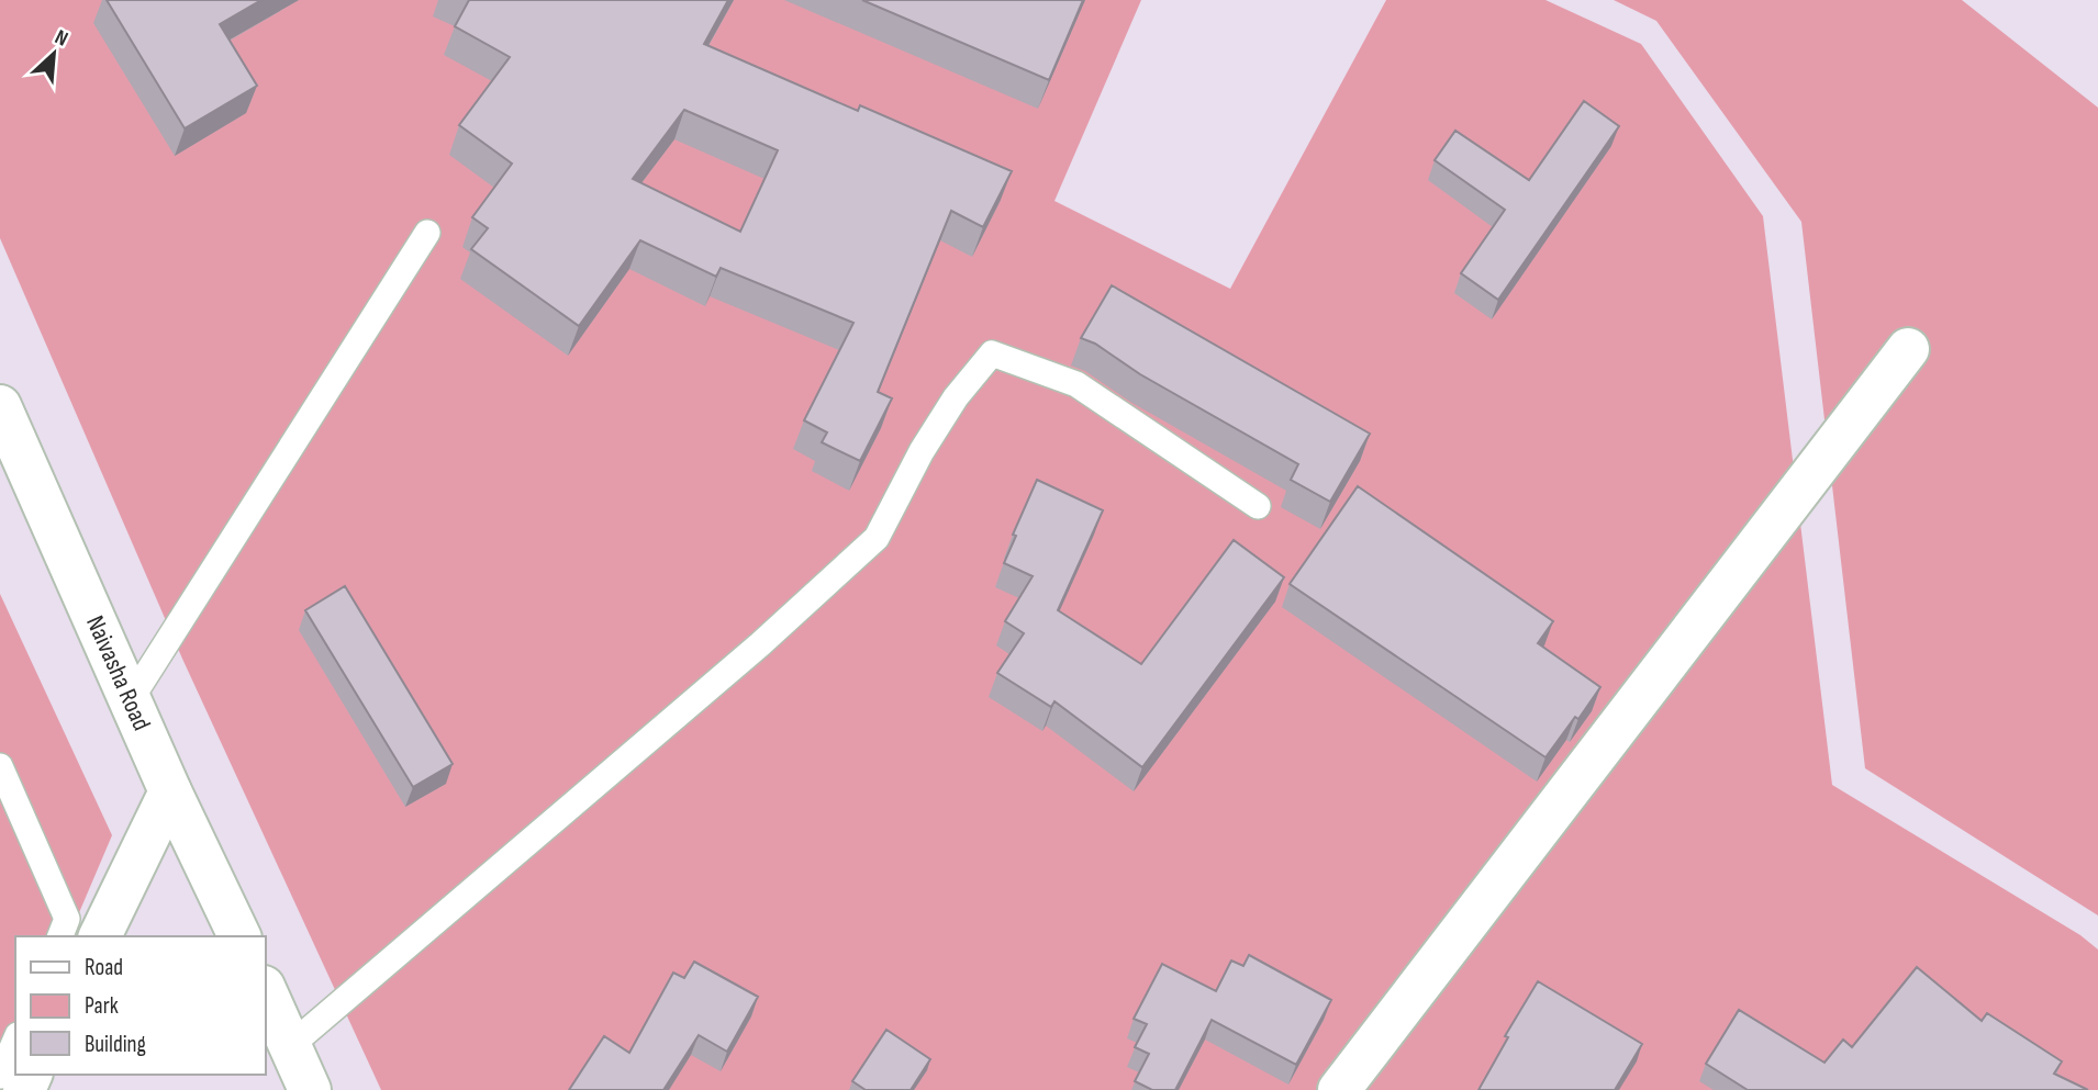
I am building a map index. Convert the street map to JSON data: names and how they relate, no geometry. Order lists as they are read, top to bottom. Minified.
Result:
{"streets":{"street":["Naivasha Road"]},"legend":["Road","Park","Building"],"north":"top right"}
